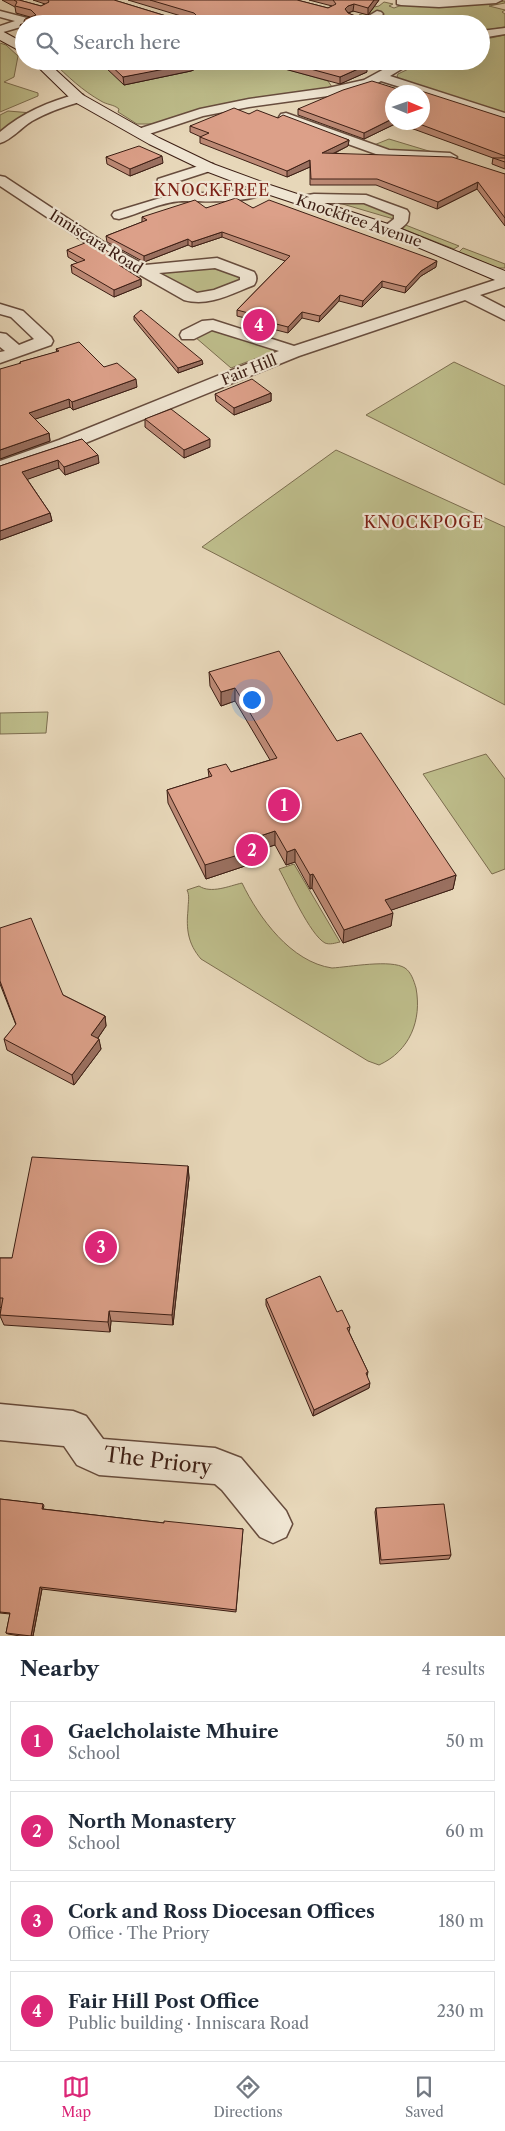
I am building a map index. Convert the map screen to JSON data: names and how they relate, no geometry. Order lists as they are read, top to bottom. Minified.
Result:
{"streets":{"street":["Knockfree Avenue","Inniscara Road","Fair Hill","The Priory"]},"crossings":[["Knockfree Avenue","Fair Hill"]],"districts":["KNOCKFREE","KNOCKPOGE"],"north":"right","page":{"search":"Search here","pins":["4","1","2","3"],"heading":["Nearby","4 results"],"list":[{"mark":"1","name":"Gaelcholaiste Mhuire","note":"School","value":"50 m"},{"mark":"2","name":"North Monastery","note":"School","value":"60 m"},{"mark":"3","name":"Cork and Ross Diocesan Offices","note":"Office · The Priory","value":"180 m"},{"mark":"4","name":"Fair Hill Post Office","note":"Public building · Inniscara Road","value":"230 m"}],"nav":["Map","Directions","Saved"]}}
